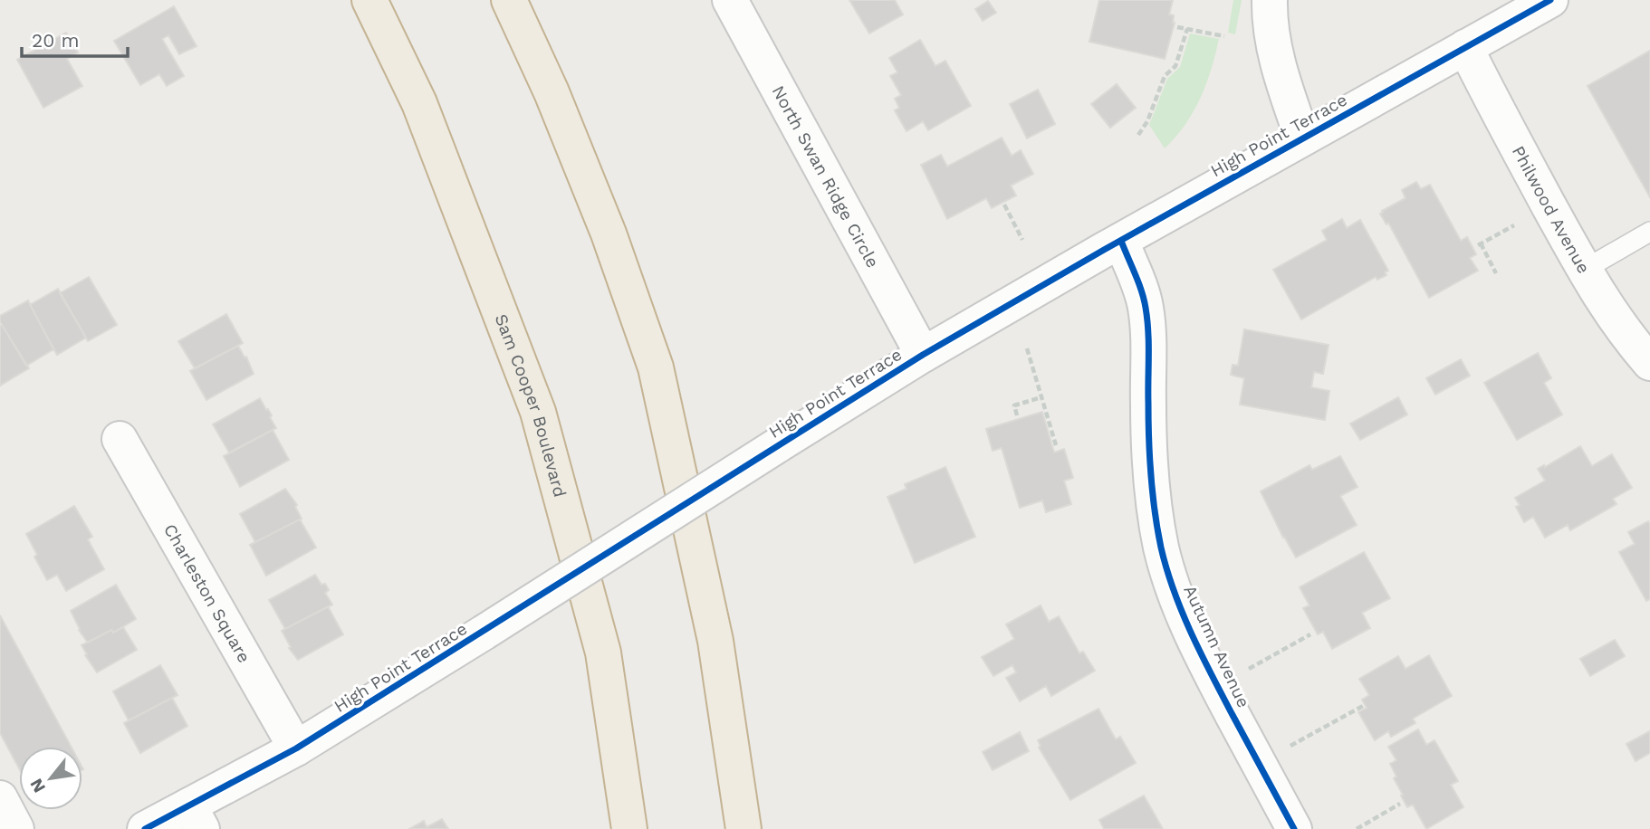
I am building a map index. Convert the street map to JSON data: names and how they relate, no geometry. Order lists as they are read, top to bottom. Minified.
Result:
{"streets":{"highway":["Sam Cooper Boulevard"],"street":["High Point Terrace","North Swan Ridge Circle","Philwood Avenue","Charleston Square","Autumn Avenue"]},"crossings":[["High Point Terrace","North Swan Ridge Circle"],["High Point Terrace","Philwood Avenue"],["High Point Terrace","Charleston Square"],["High Point Terrace","Autumn Avenue"]],"scale_bar":"20 m","north":"bottom left"}
